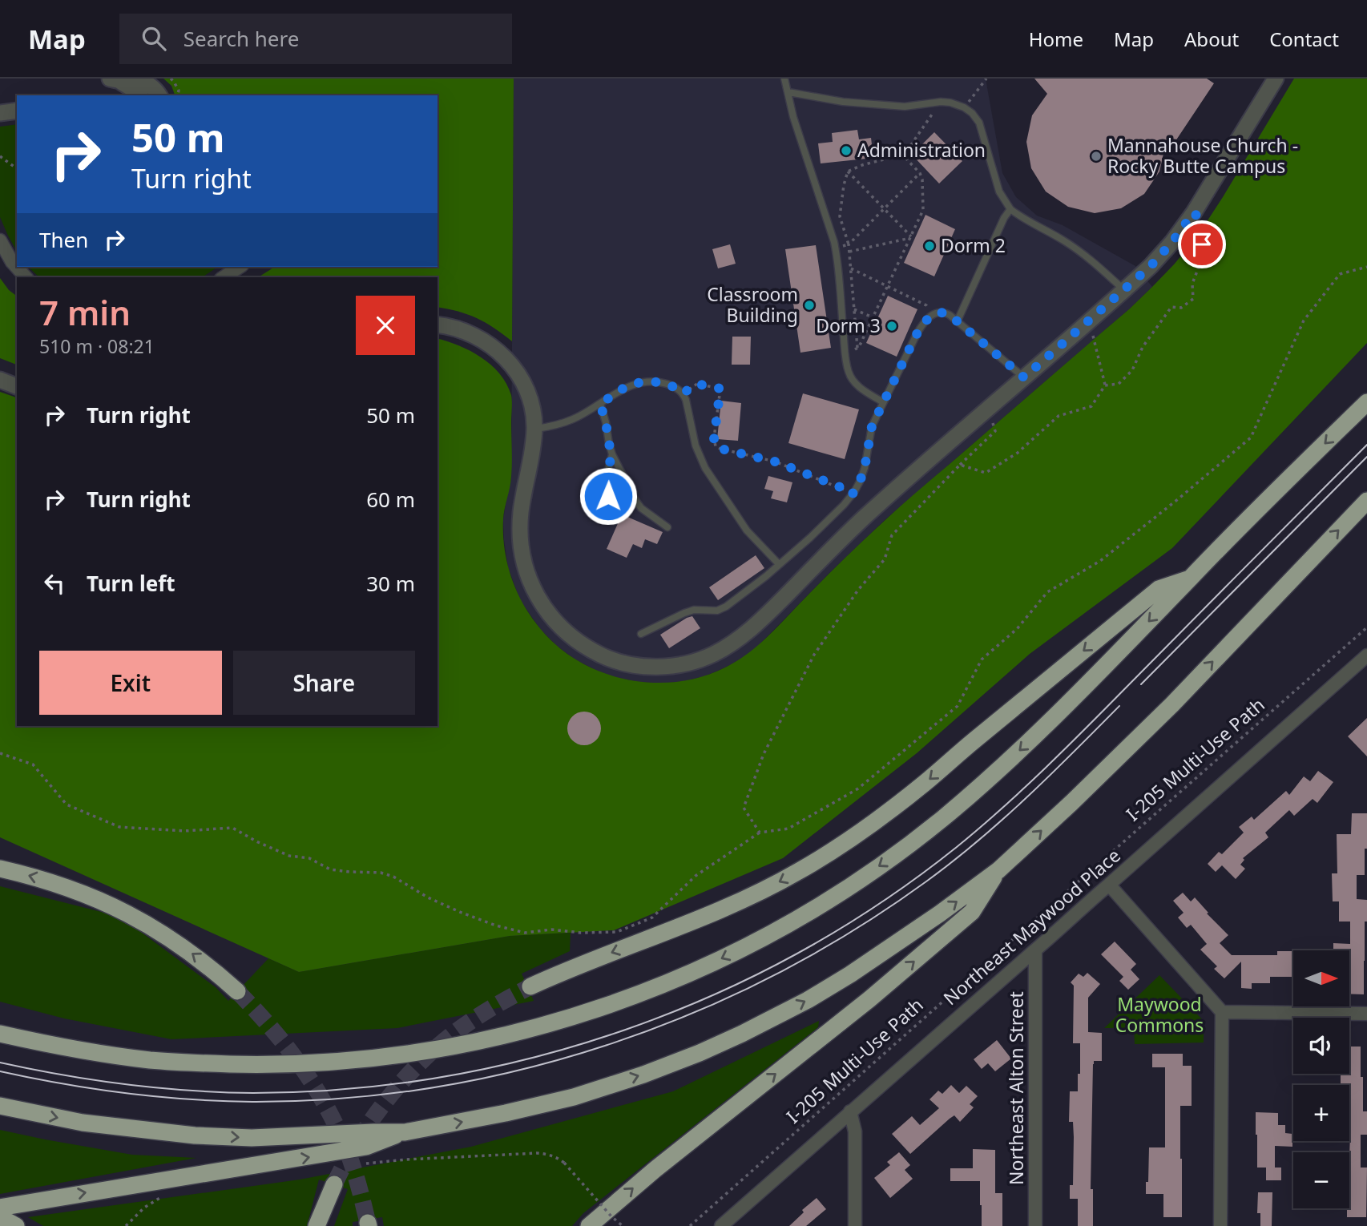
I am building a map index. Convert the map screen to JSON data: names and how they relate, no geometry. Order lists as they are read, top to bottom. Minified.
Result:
{"streets":{"street":["Northeast Maywood Place","Northeast Alton Street"],"path":["I-205 Multi-Use Path"]},"crossings":[["Northeast Maywood Place","Northeast Alton Street"]],"parks":["Maywood Commons"],"places":["Administration","Mannahouse Church - Rocky Butte Campus","Dorm 2","Classroom Building","Dorm 3"],"north":"right","page":{"header":"Map","search":"Search here","nav":["Home","Map","About","Contact"],"turn":["50 m","Turn right"],"then":"Then","heading":["7 min","510 m · 08:21"],"list":[{"name":"Turn right","value":"50 m"},{"name":"Turn right","value":"60 m"},{"name":"Turn left","value":"30 m"}],"buttons":["Exit","Share"],"map_buttons":["+","−"]}}
